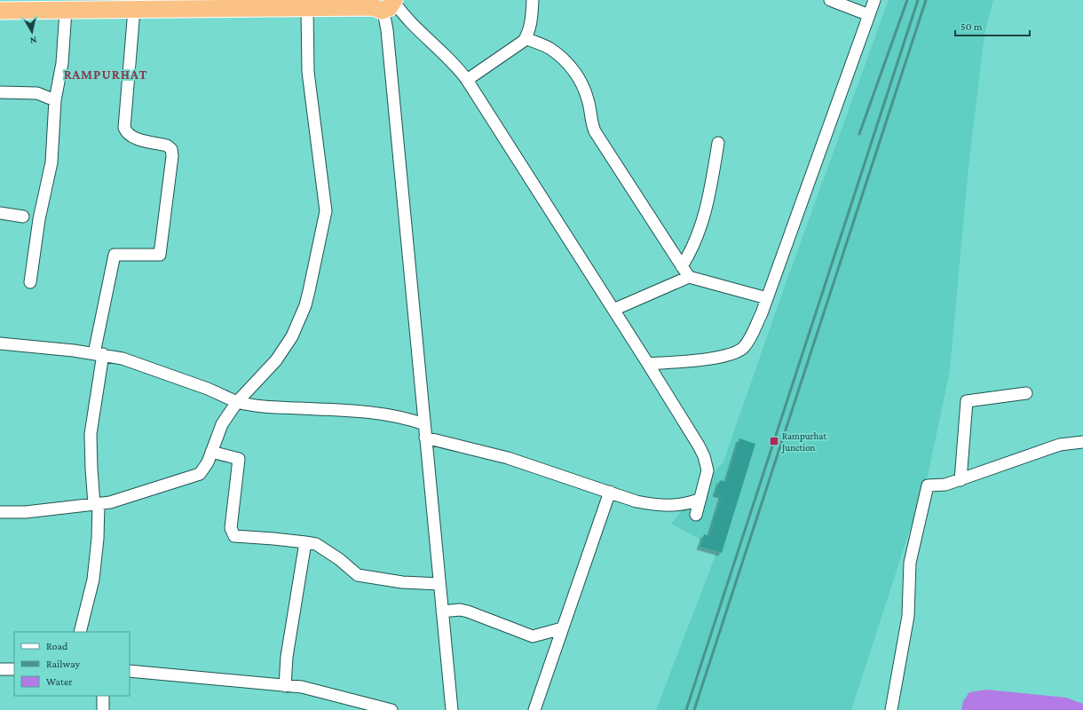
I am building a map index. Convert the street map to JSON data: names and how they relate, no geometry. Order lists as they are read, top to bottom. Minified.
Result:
{"districts":["RAMPURHAT"],"places":{"transit":["Rampurhat Junction"]},"legend":["Road","Railway","Water"],"scale_bar":"50 m","north":"bottom"}
